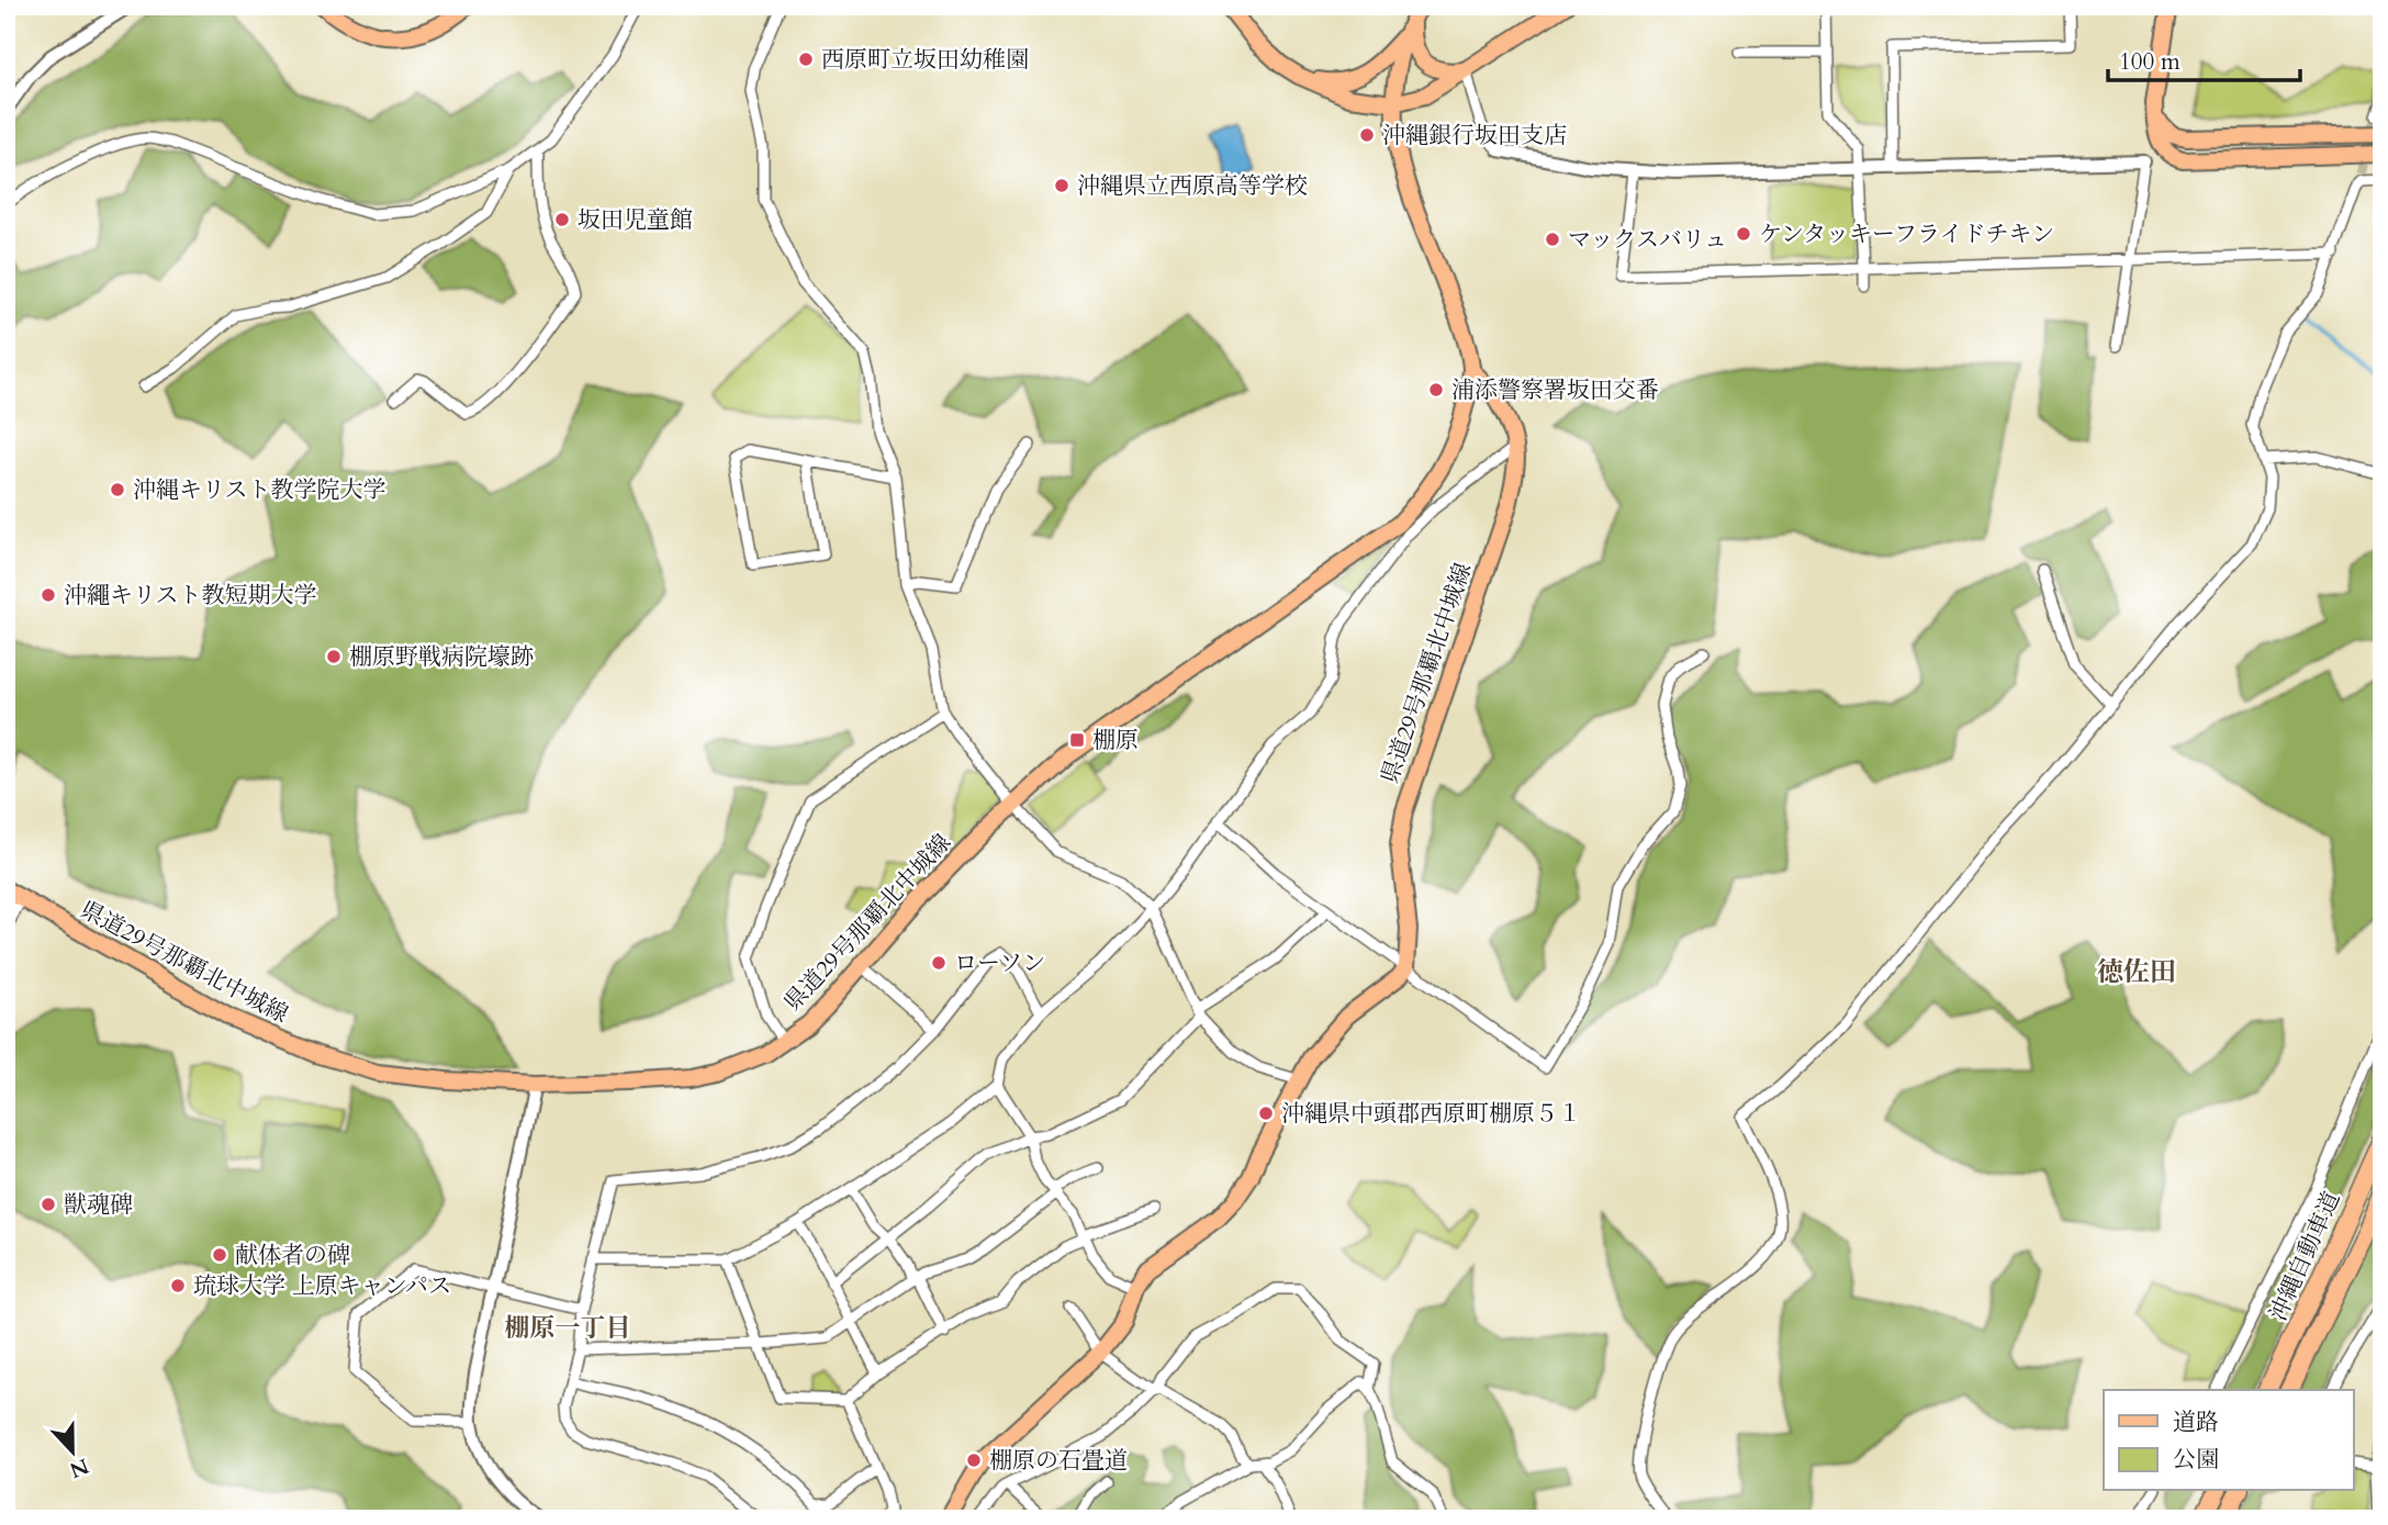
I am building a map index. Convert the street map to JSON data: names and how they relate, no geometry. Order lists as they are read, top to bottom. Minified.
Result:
{"streets":{"highway":["沖縄自動車道"],"main road":["県道29号那覇北中城線"]},"districts":["徳佐田","棚原一丁目"],"places":{"other":["西原町立坂田幼稚園","沖縄銀行坂田支店","沖縄県立西原高等学校","坂田児童館","ケンタッキーフライドチキン","マックスバリュ","浦添警察署坂田交番","沖縄キリスト教学院大学","沖繩キリスト教短期大学","棚原野戦病院壕跡","ローソン","沖縄県中頭郡西原町棚原５１","獣魂碑","献体者の碑","琉球大学 上原キャンパス","棚原の石畳道"],"transit":["棚原"]},"legend":["道路","公園"],"scale_bar":"100 m","north":"bottom"}
